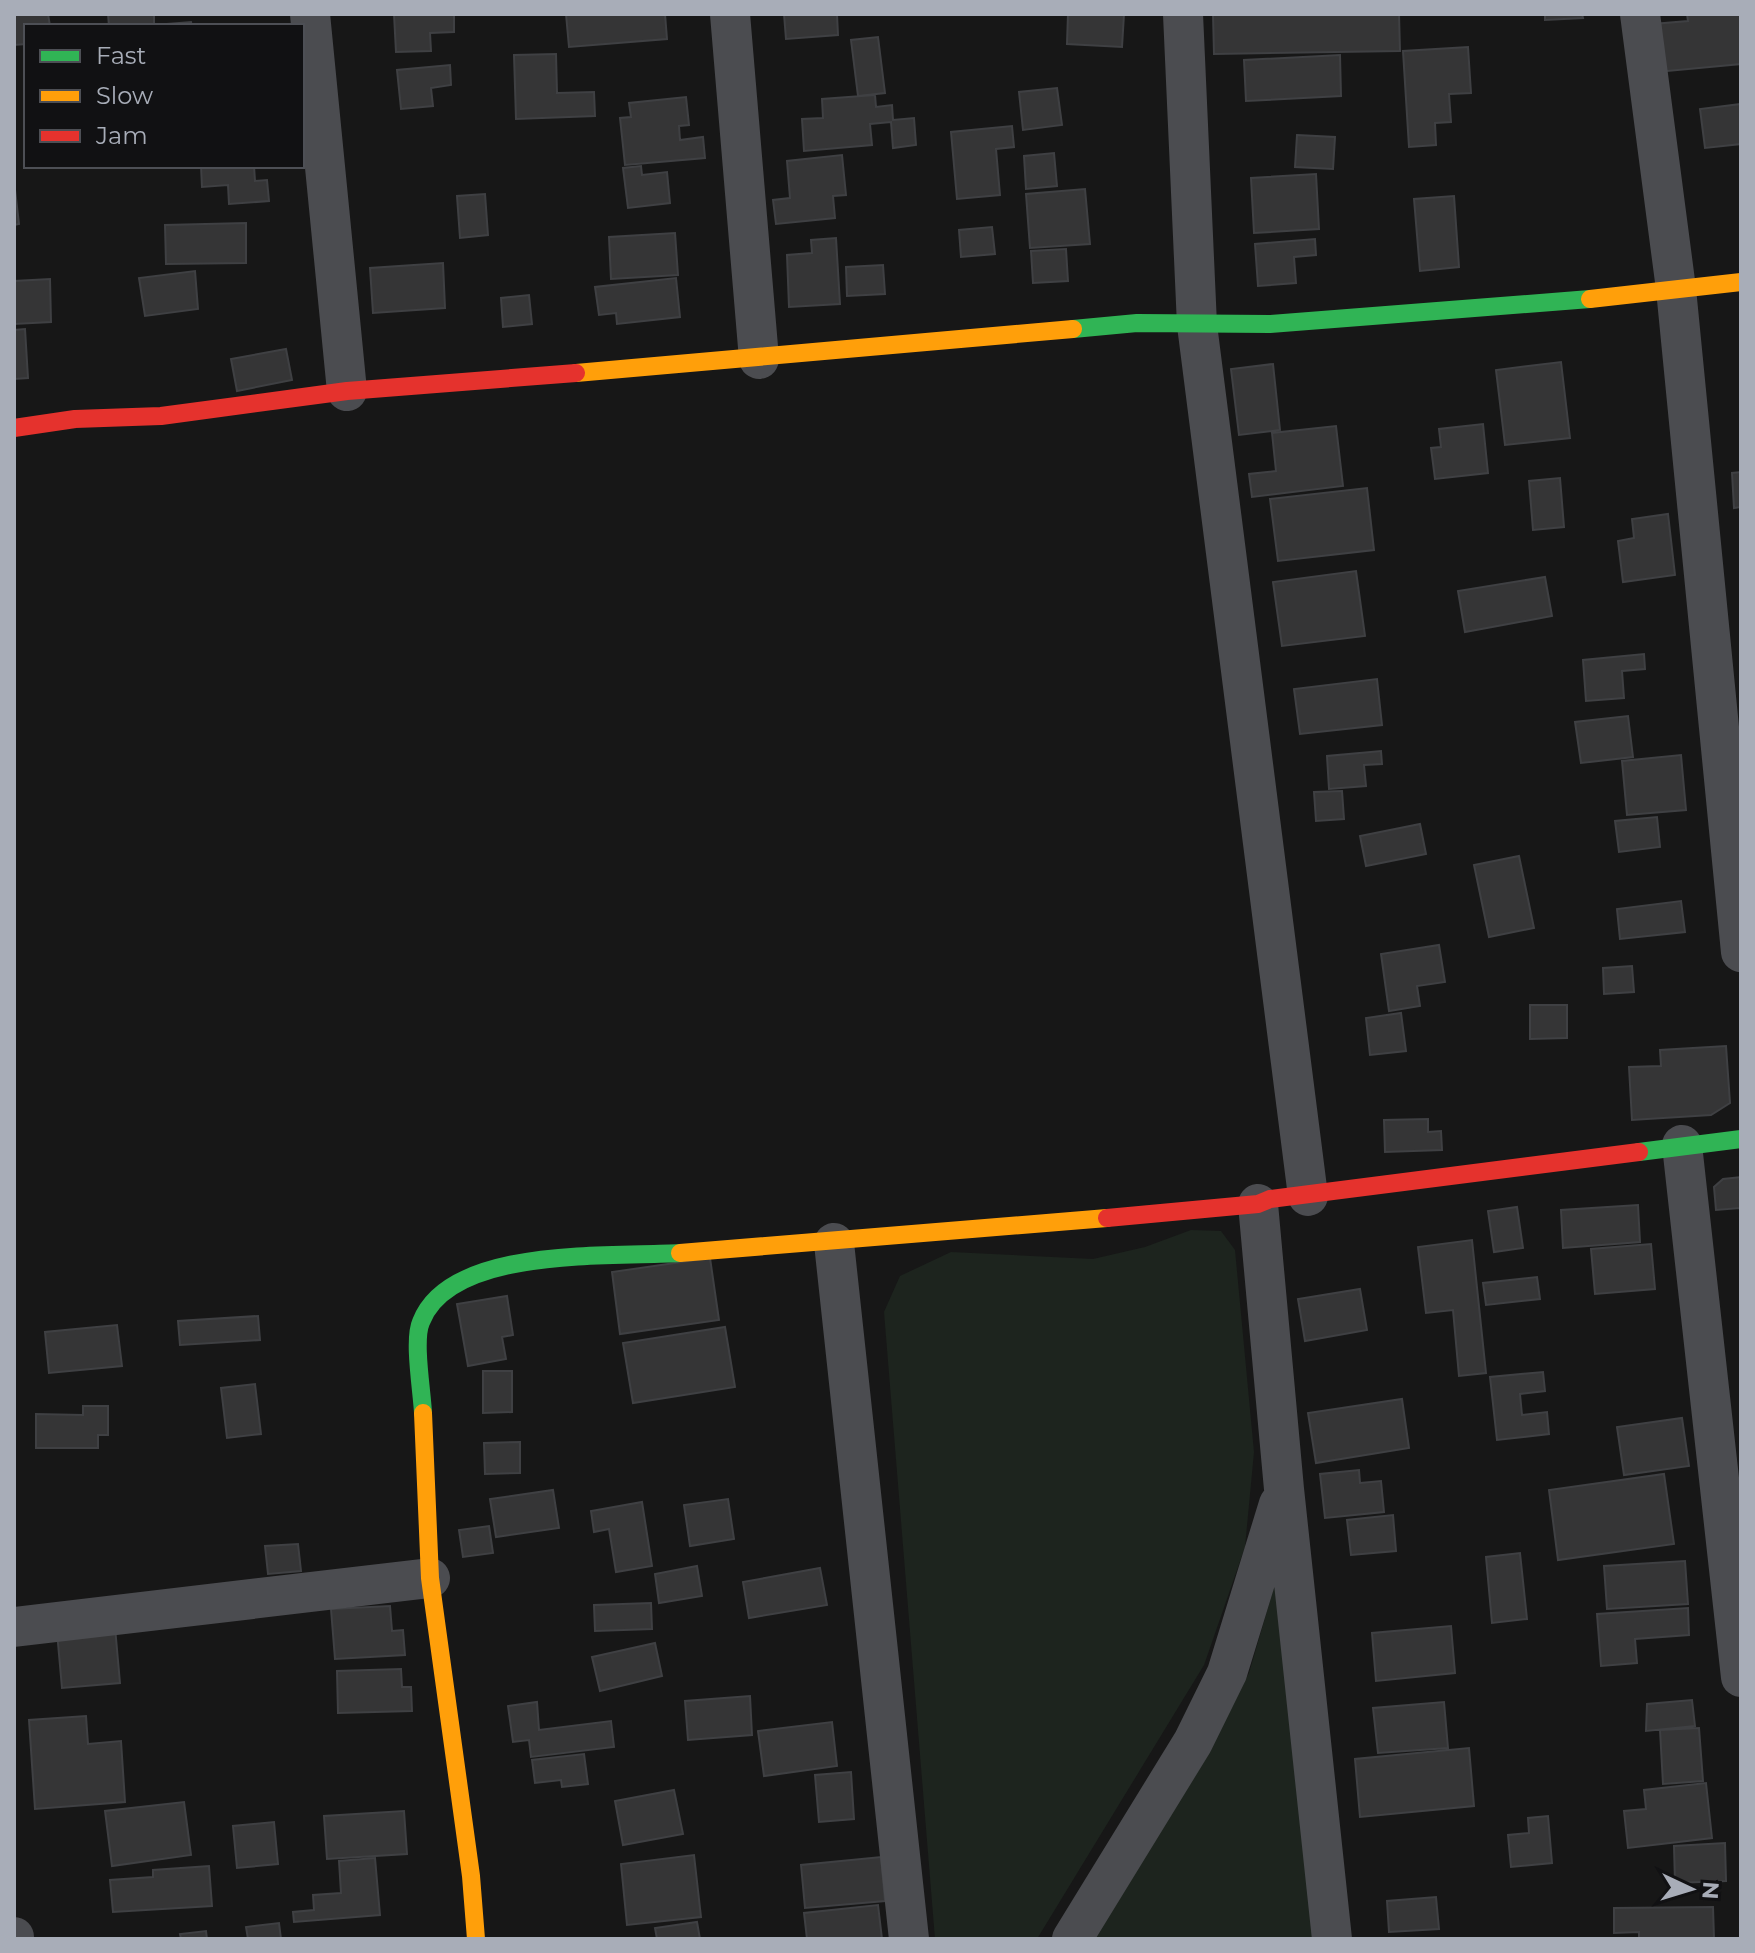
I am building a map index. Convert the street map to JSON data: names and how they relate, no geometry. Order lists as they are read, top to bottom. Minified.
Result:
{"legend":["Fast","Slow","Jam"],"north":"right"}
